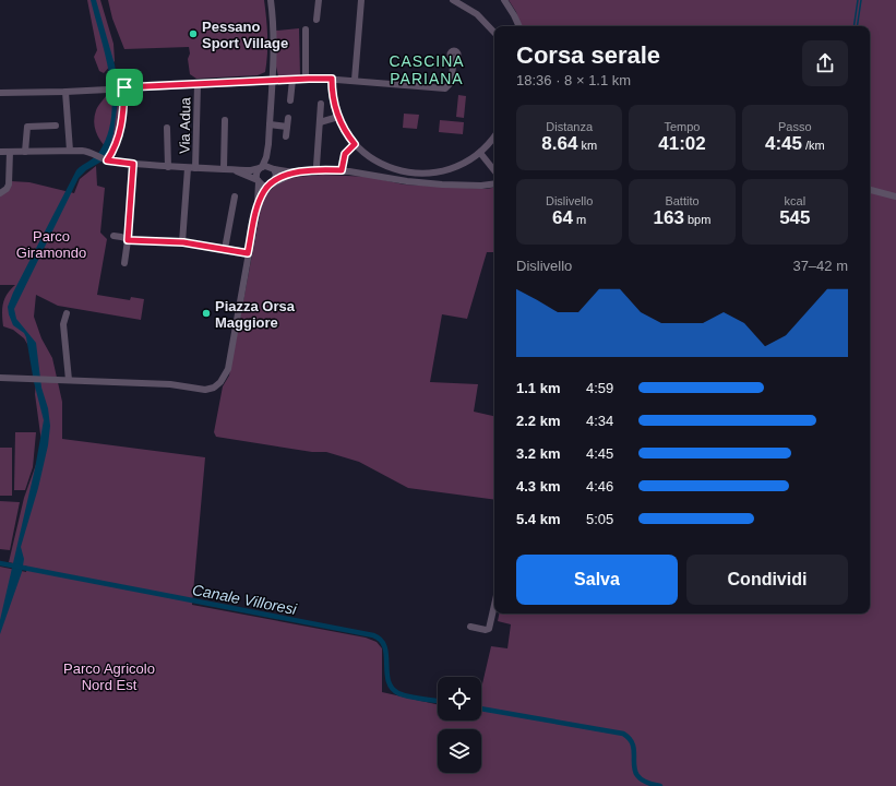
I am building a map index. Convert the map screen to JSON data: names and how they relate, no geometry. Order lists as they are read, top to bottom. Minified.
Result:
{"streets":{"street":["Via Adua"]},"districts":["CASCINA PARIANA"],"water":["Canale Villoresi"],"parks":["Parco Giramondo","Parco Agricolo Nord Est"],"places":["Pessano Sport Village","Piazza Orsa Maggiore"],"page":{"heading":["Corsa serale","18:36 · 8 × 1.1 km"],"stats":[["Distanza","8.64 km"],["Tempo","41:02"],["Passo","4:45 /km"],["Dislivello","64 m"],["Battito","163 bpm"],["kcal","545"]],"chart":["Dislivello","37–42 m"],"list":[{"name":"1.1 km","note":"4:59"},{"name":"2.2 km","note":"4:34"},{"name":"3.2 km","note":"4:45"},{"name":"4.3 km","note":"4:46"},{"name":"5.4 km","note":"5:05"}],"buttons":["Salva","Condividi"]}}
